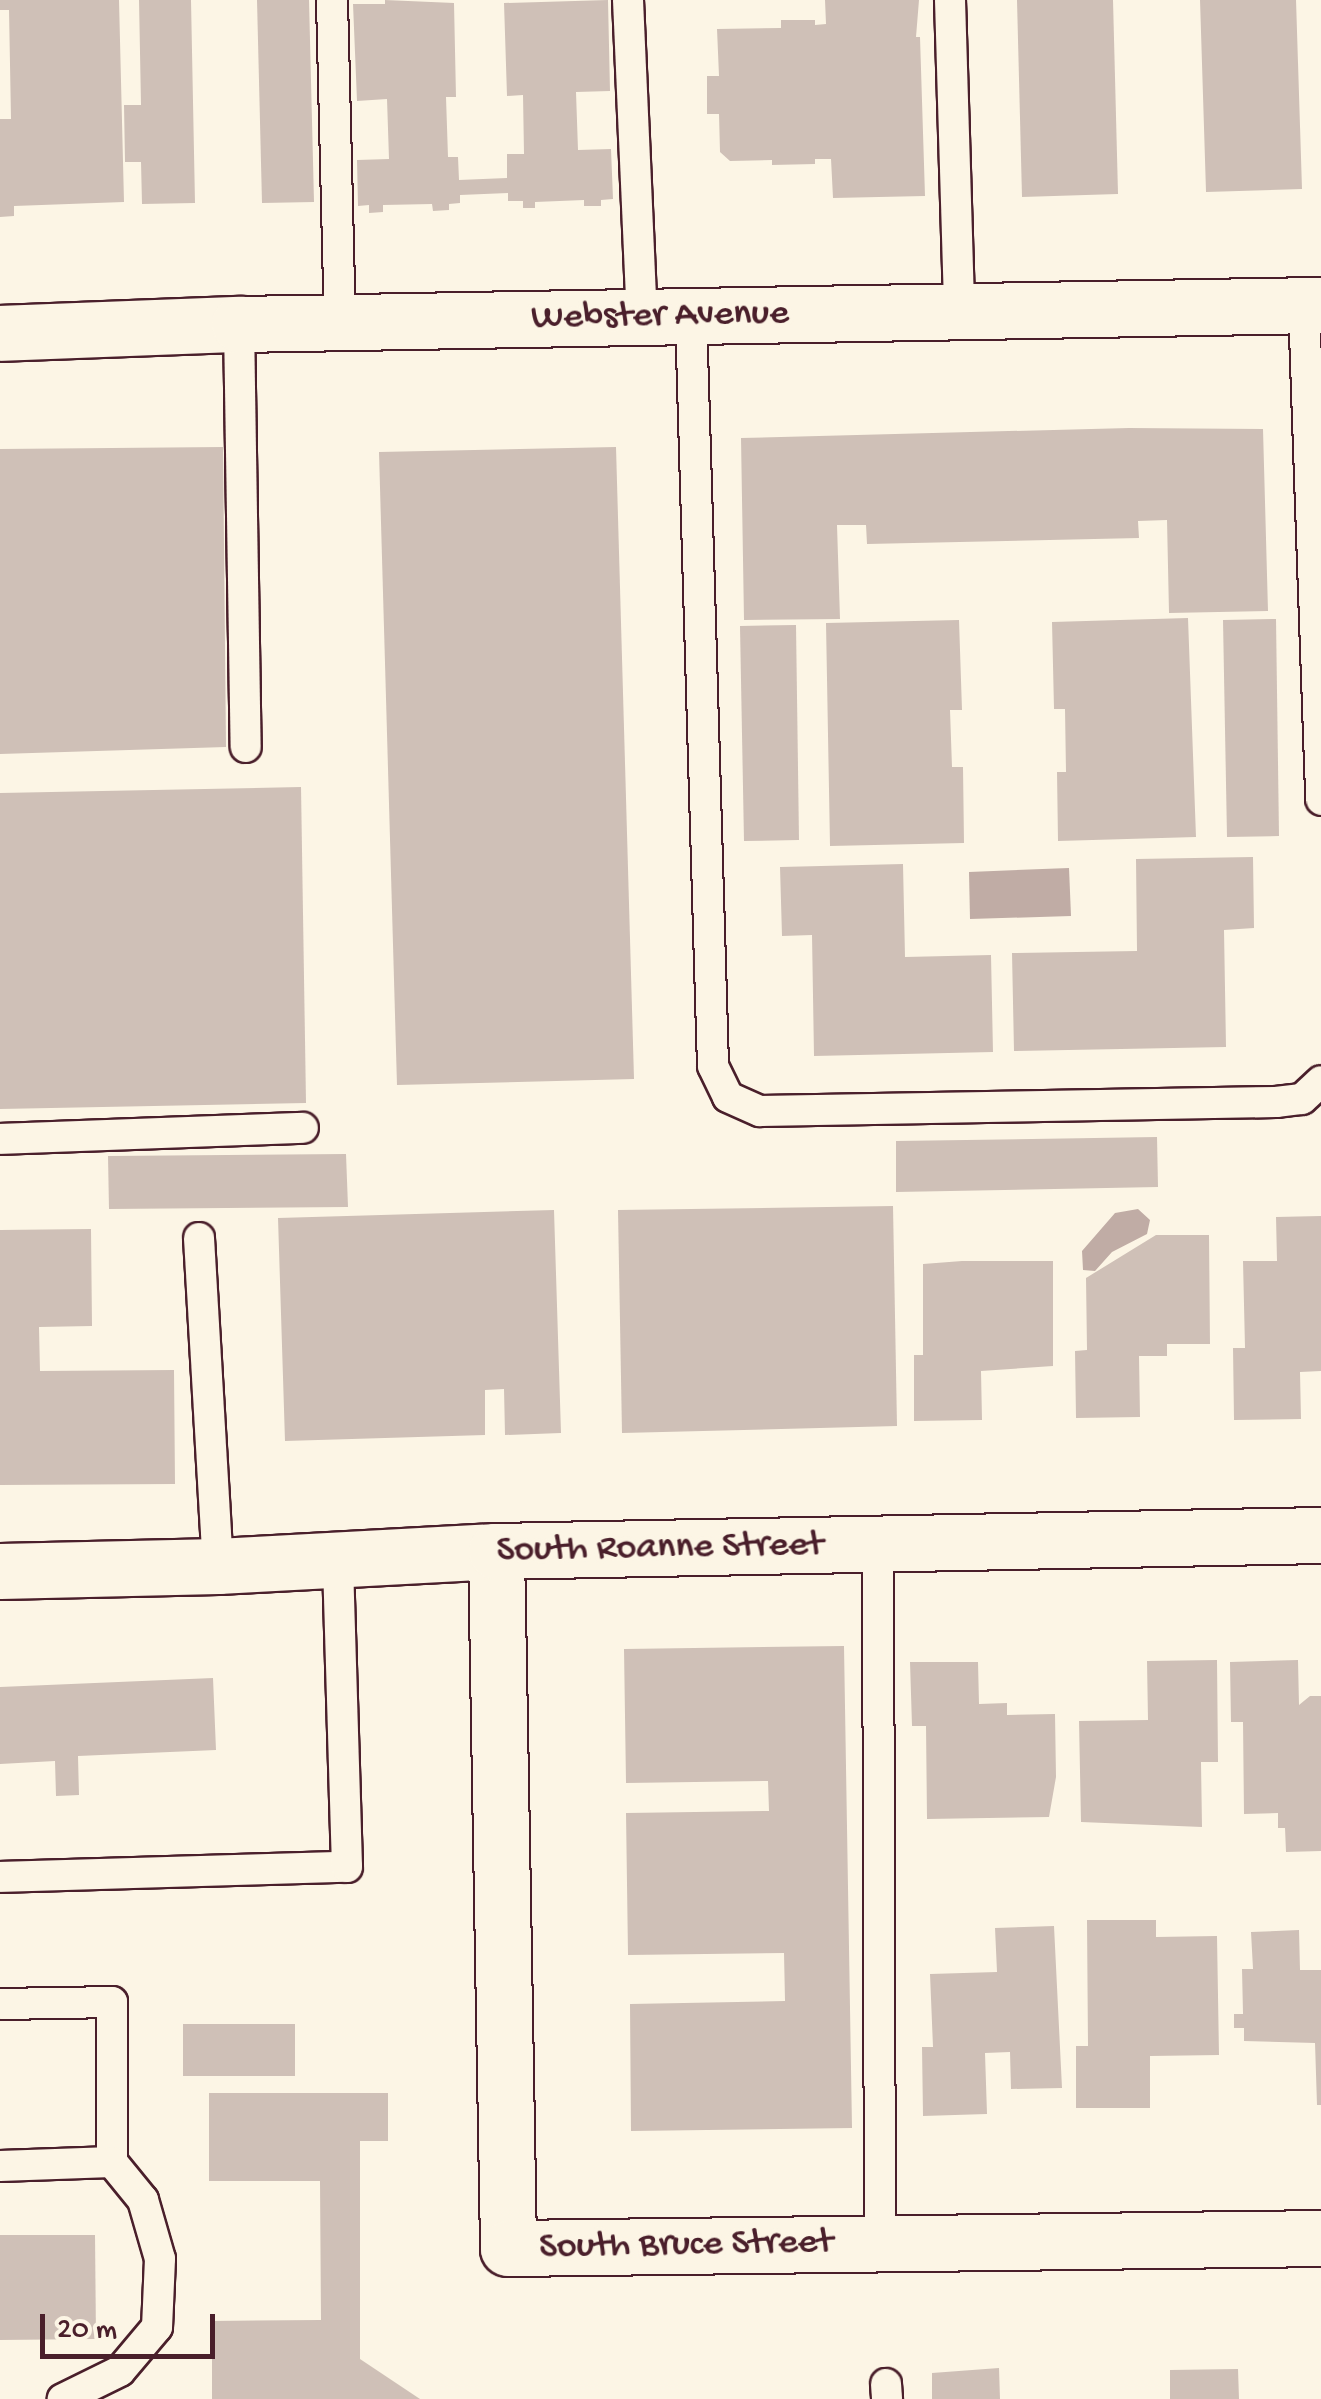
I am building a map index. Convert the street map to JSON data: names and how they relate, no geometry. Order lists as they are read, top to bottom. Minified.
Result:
{"streets":{"street":["Webster Avenue","South Roanne Street","South Bruce Street"]},"crossings":[["South Roanne Street","South Bruce Street"]],"scale_bar":"20 m"}
